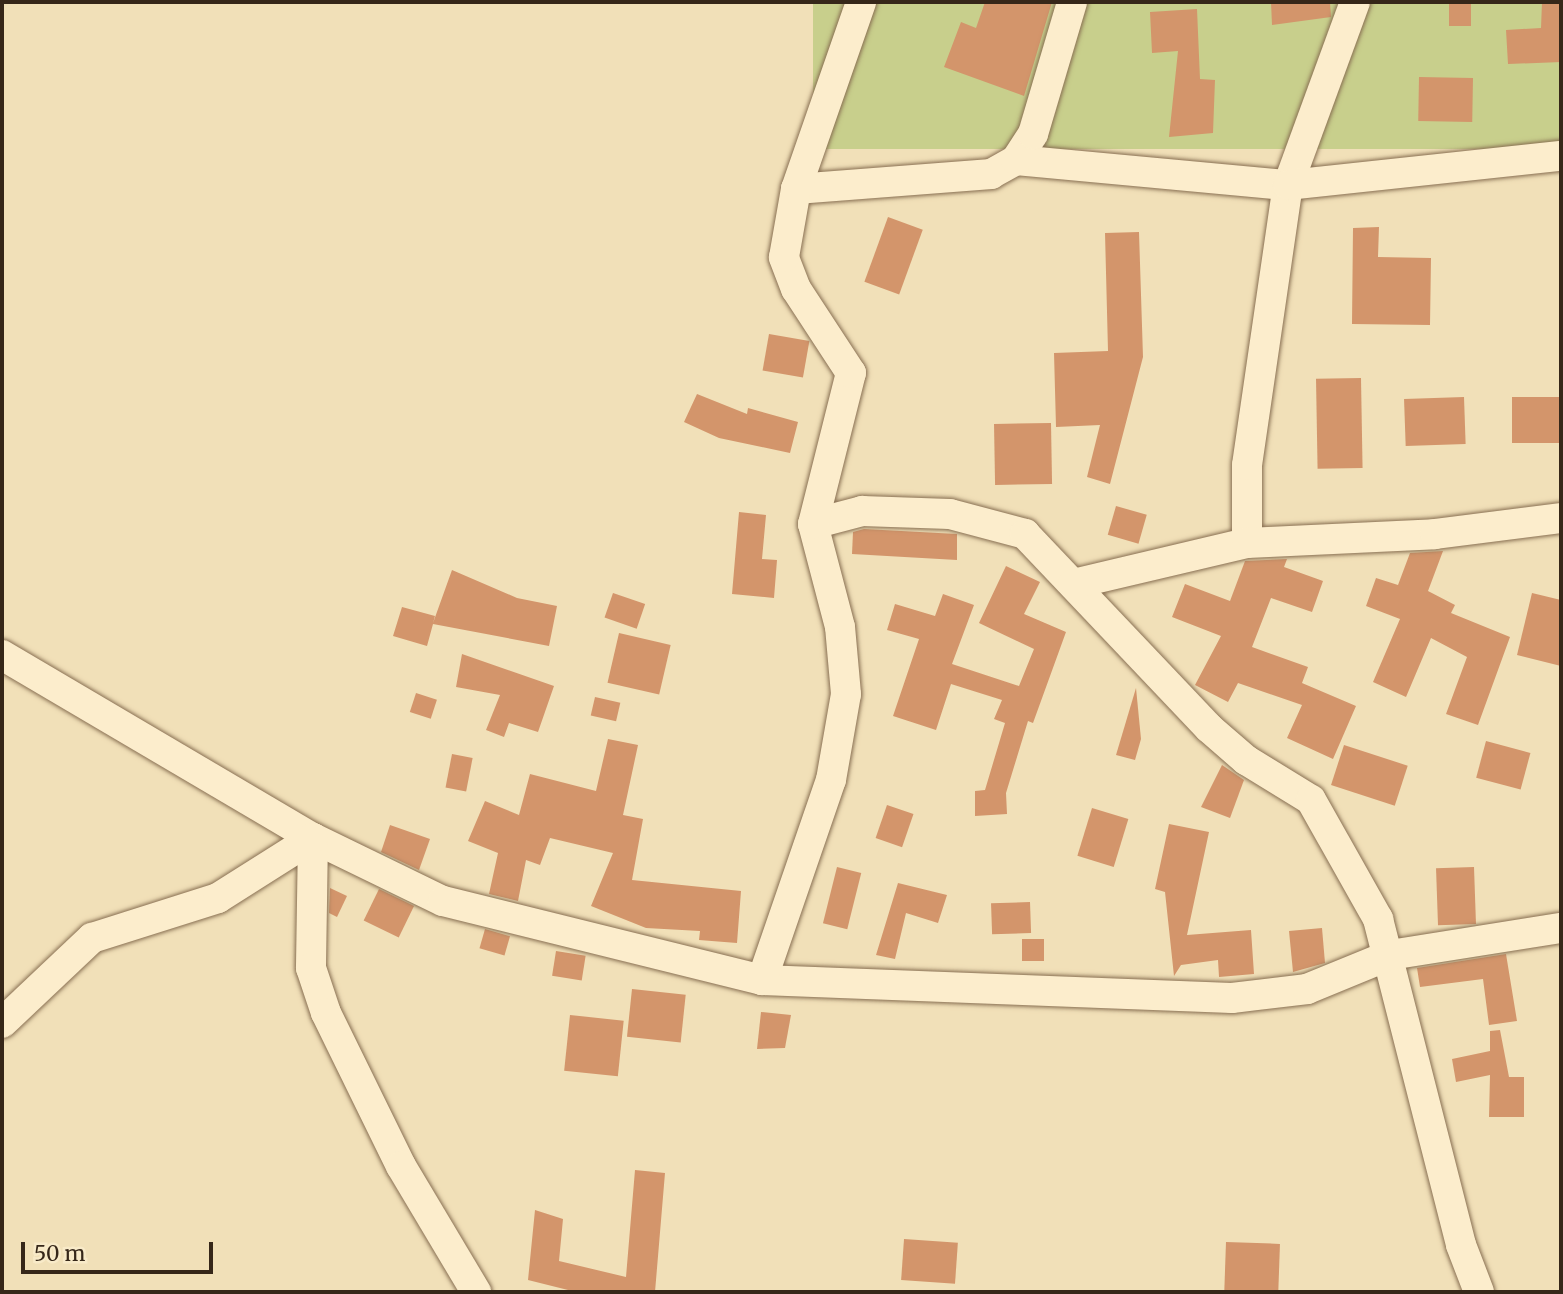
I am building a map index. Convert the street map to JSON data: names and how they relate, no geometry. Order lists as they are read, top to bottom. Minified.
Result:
{"scale_bar":"50 m"}
